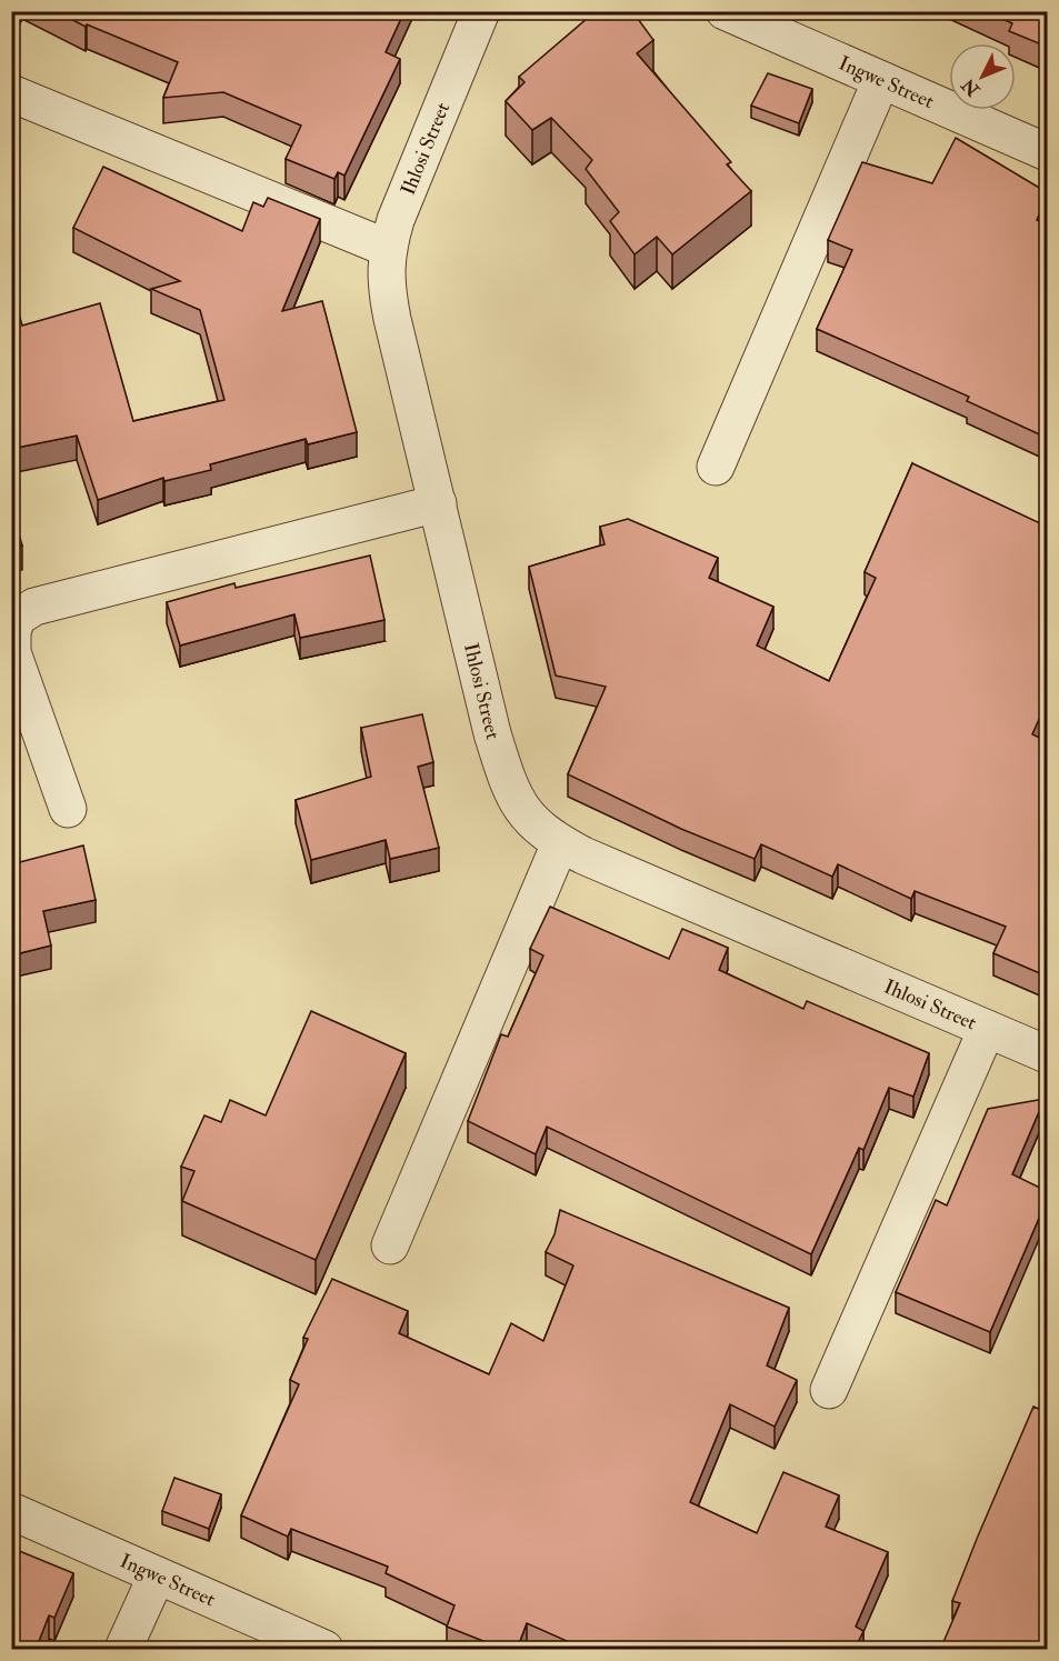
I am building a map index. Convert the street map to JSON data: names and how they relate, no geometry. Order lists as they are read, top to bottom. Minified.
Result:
{"streets":{"street":["Ingwe Street","Ihlosi Street"]},"north":"bottom left"}
